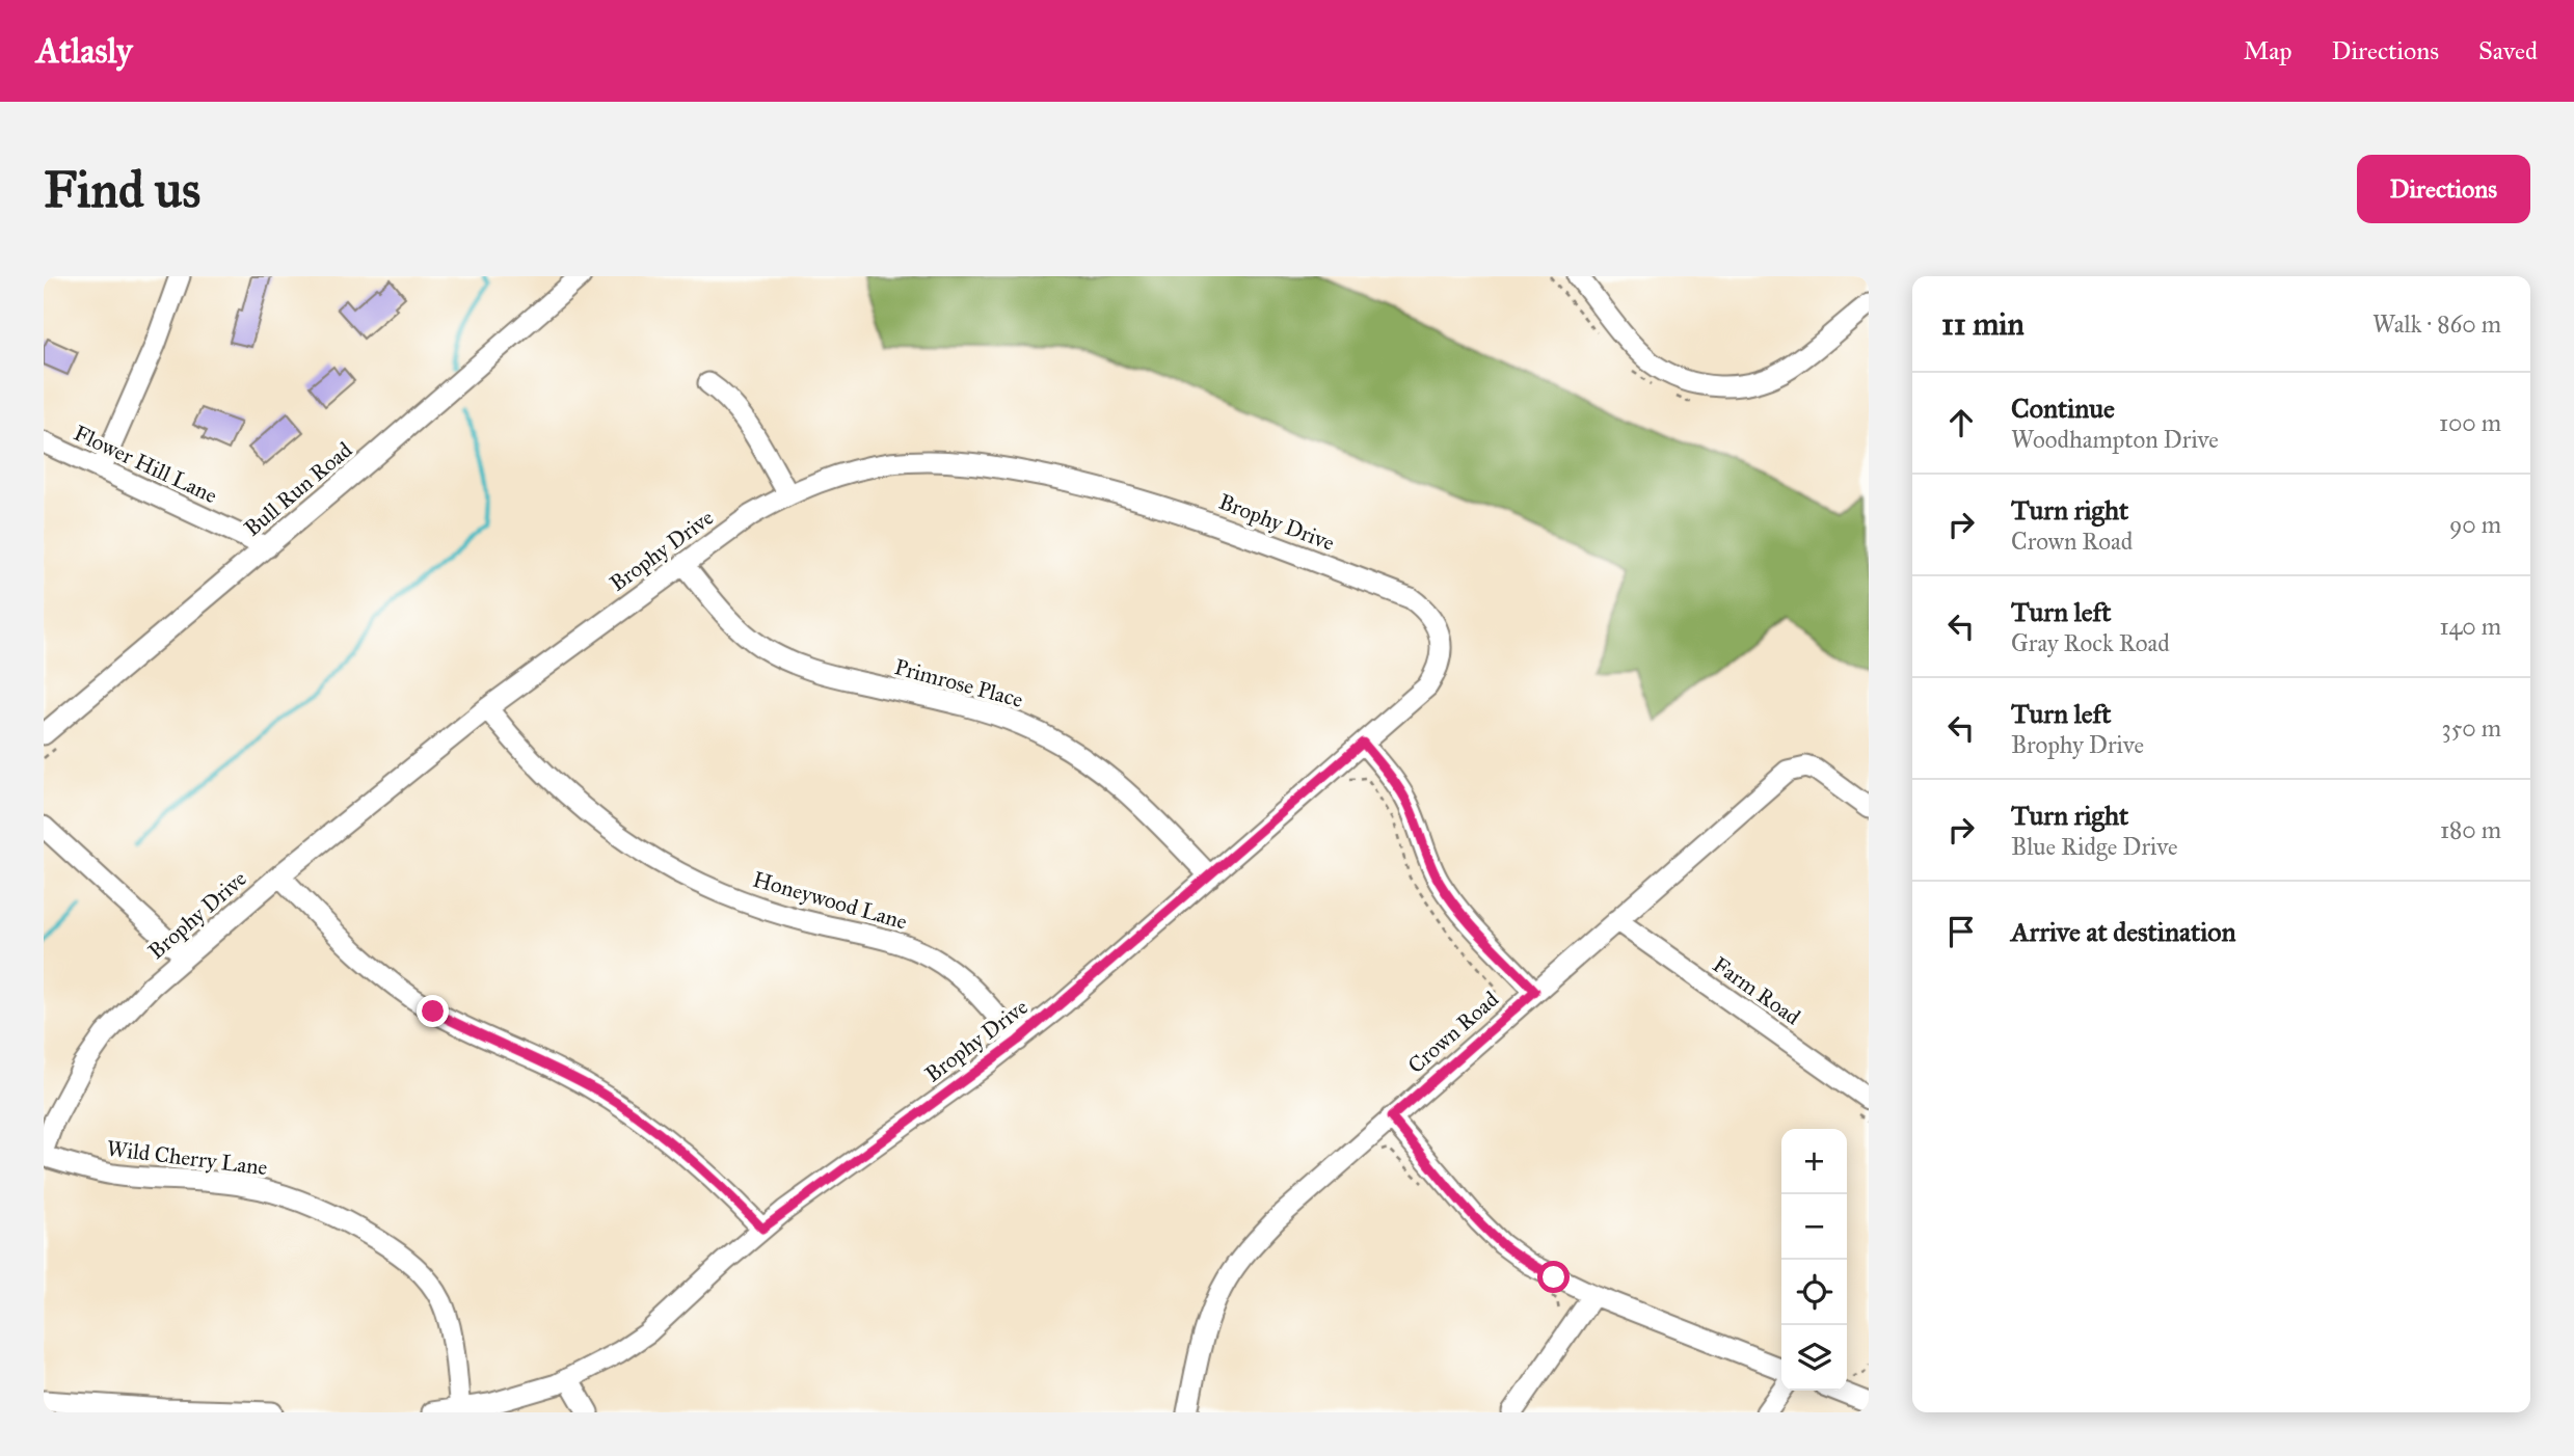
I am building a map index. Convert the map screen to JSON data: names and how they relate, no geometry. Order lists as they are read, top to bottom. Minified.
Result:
{"streets":{"street":["Flower Hill Lane","Bull Run Road","Brophy Drive","Primrose Place","Honeywood Lane","Farm Road","Crown Road","Wild Cherry Lane"]},"crossings":[["Flower Hill Lane","Bull Run Road"],["Brophy Drive","Primrose Place"],["Brophy Drive","Honeywood Lane"],["Brophy Drive","Wild Cherry Lane"],["Farm Road","Crown Road"]],"page":{"header":"Atlasly","nav":["Map","Directions","Saved"],"buttons":"Directions","title":"Find us","heading":["11 min","Walk · 860 m"],"list":[["Continue","Woodhampton Drive","100 m"],["Turn right","Crown Road","90 m"],["Turn left","Gray Rock Road","140 m"],["Turn left","Brophy Drive","350 m"],["Turn right","Blue Ridge Drive","180 m"],"Arrive at destination"],"map_buttons":["+","−"]}}
